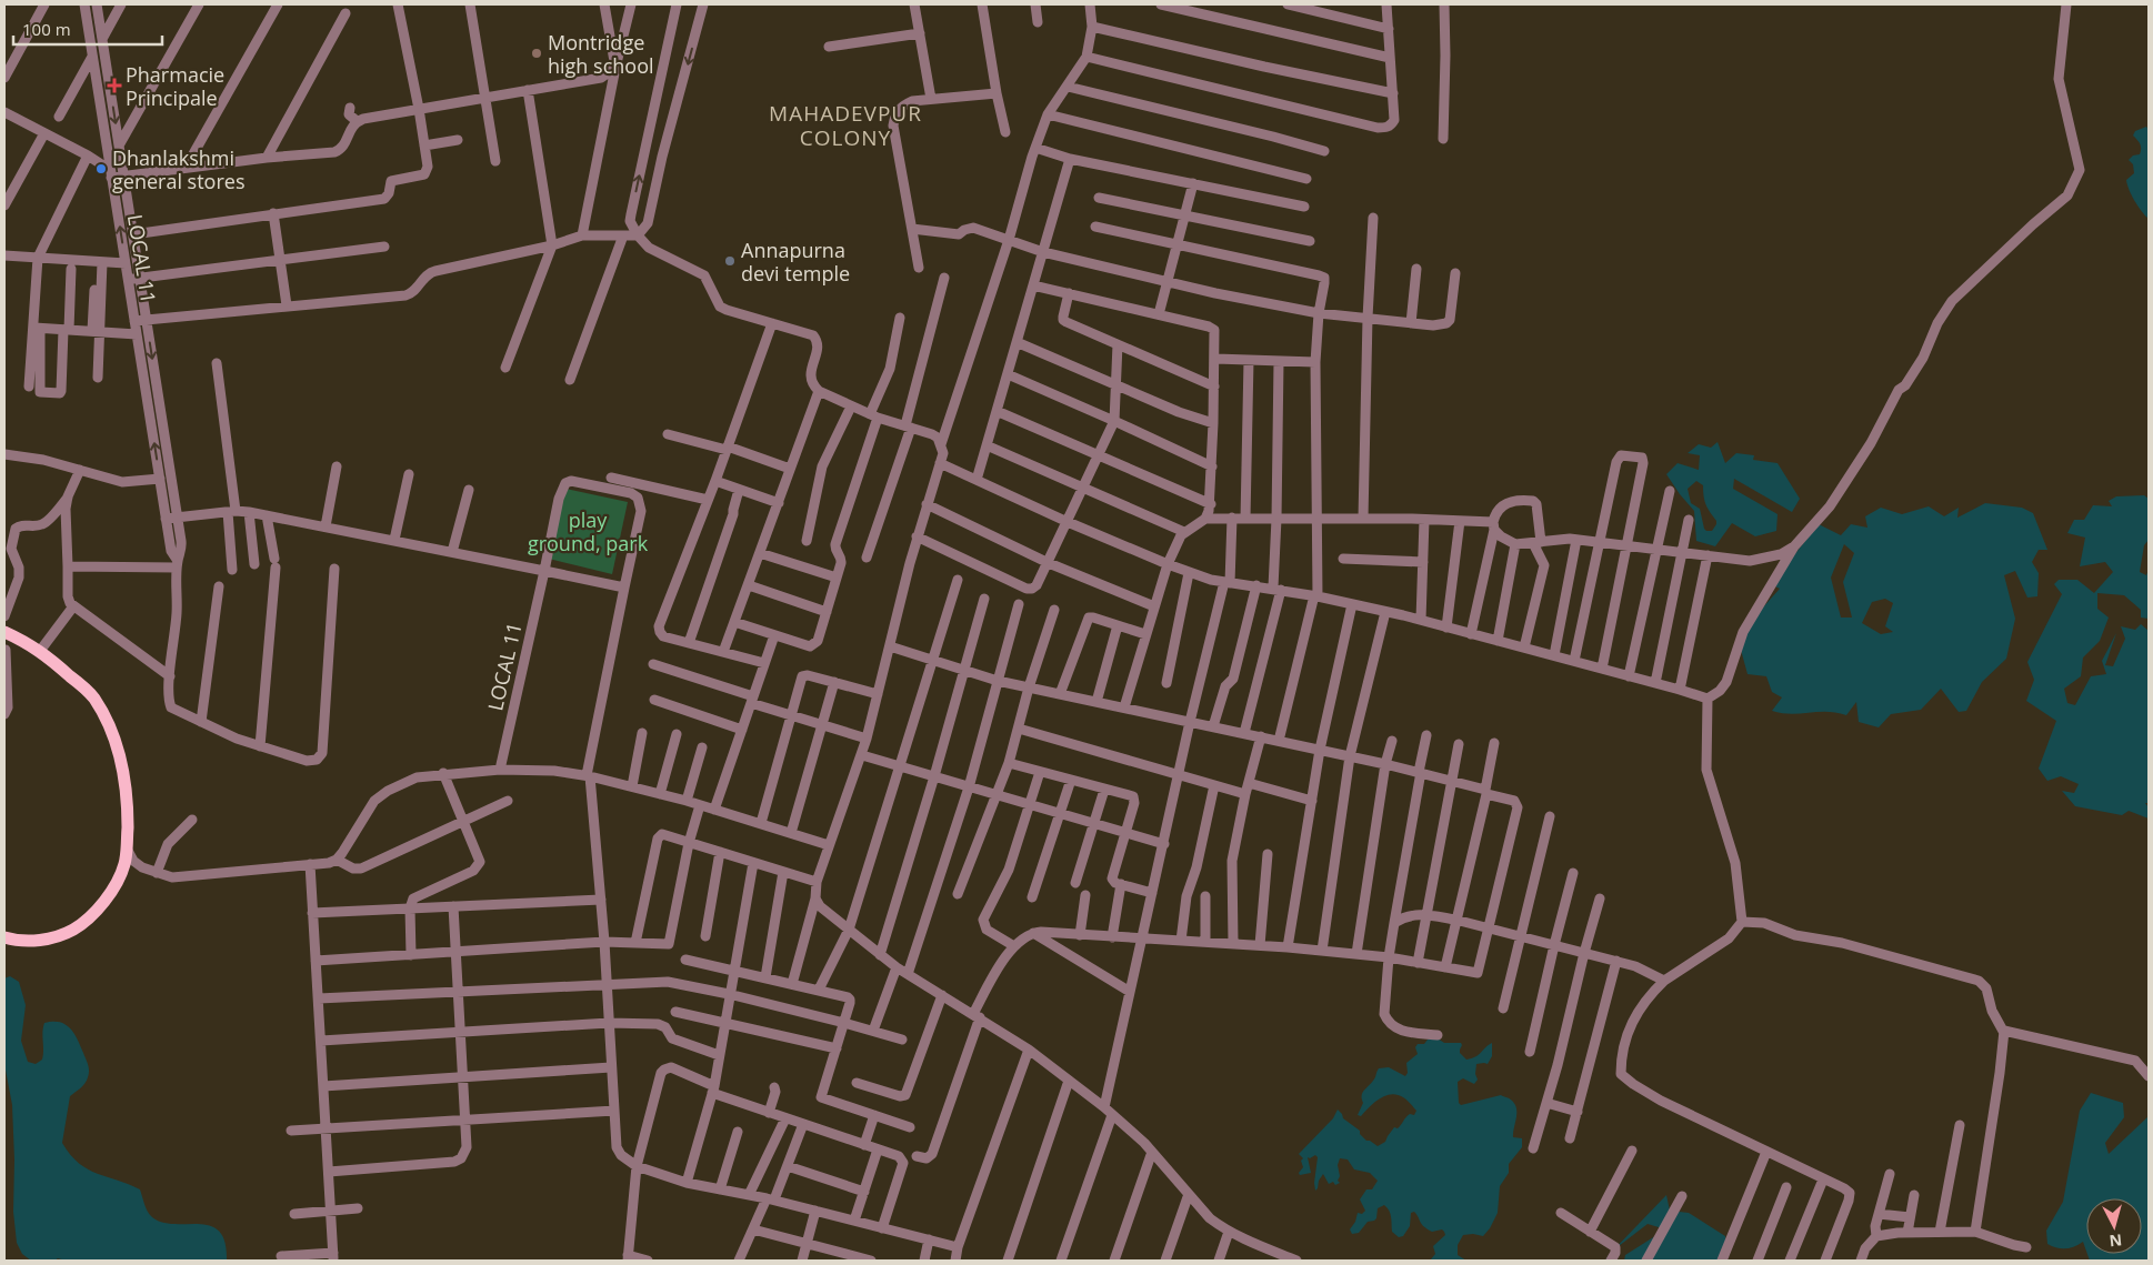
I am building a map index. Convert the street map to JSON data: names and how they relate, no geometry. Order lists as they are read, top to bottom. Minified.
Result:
{"streets":{"street":["LOCAL 11"]},"districts":["MAHADEVPUR COLONY"],"parks":["play ground, park"],"places":{"other":["Montridge high school","Dhanlakshmi general stores","Annapurna devi temple"],"health":["Pharmacie Principale"]},"scale_bar":"100 m","north":"bottom"}
